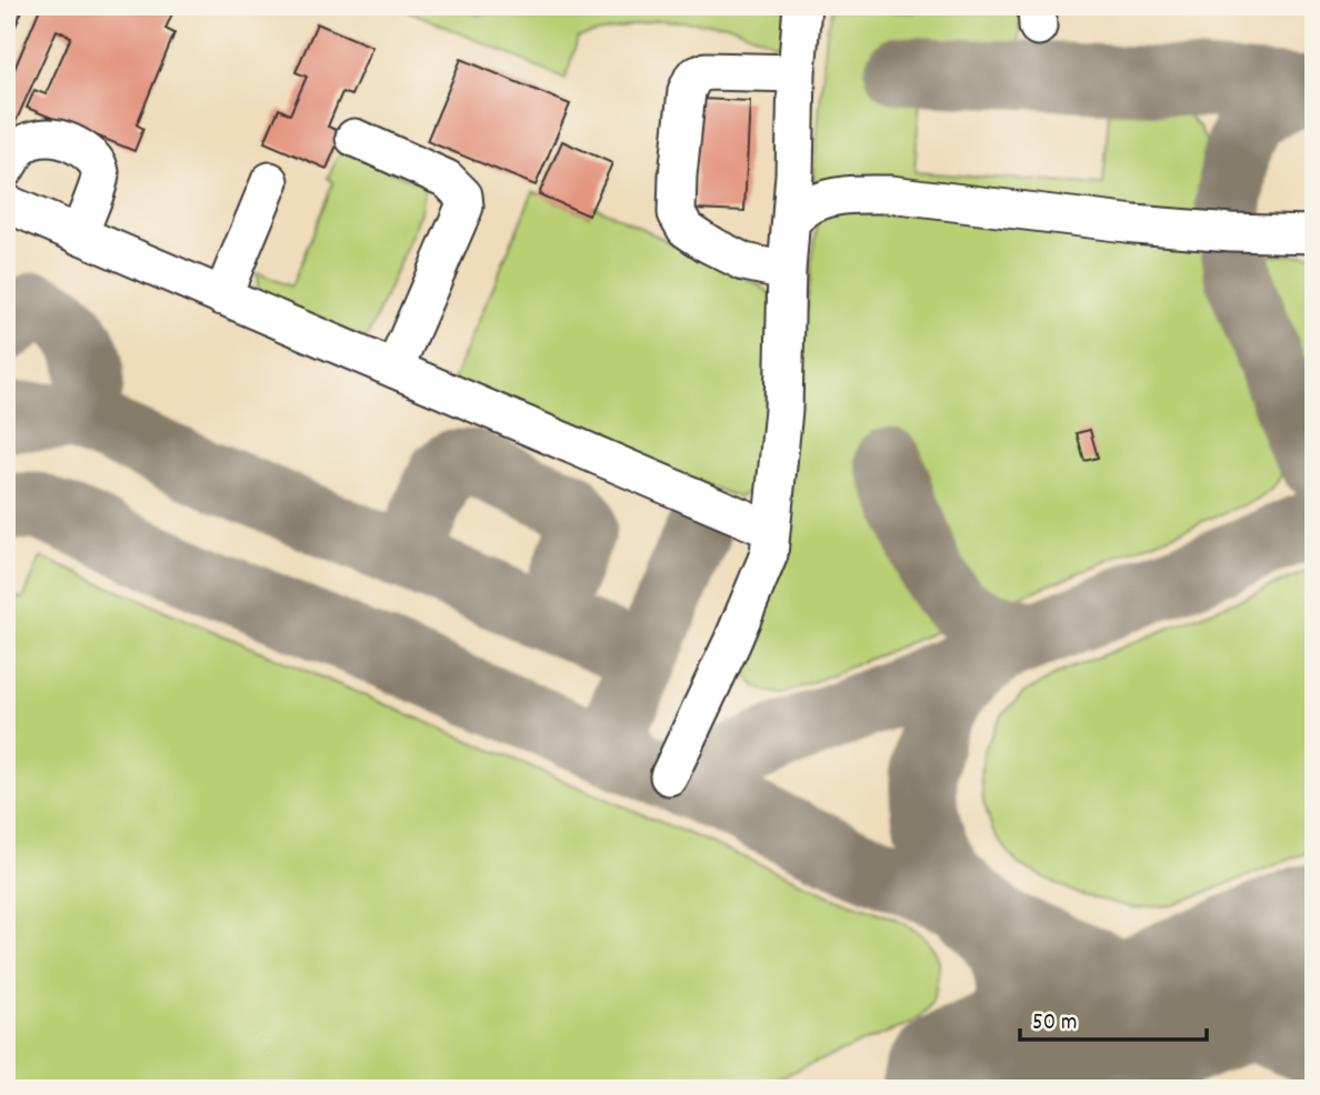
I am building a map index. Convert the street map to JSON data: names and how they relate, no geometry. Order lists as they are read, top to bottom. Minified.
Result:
{"scale_bar":"50 m"}
